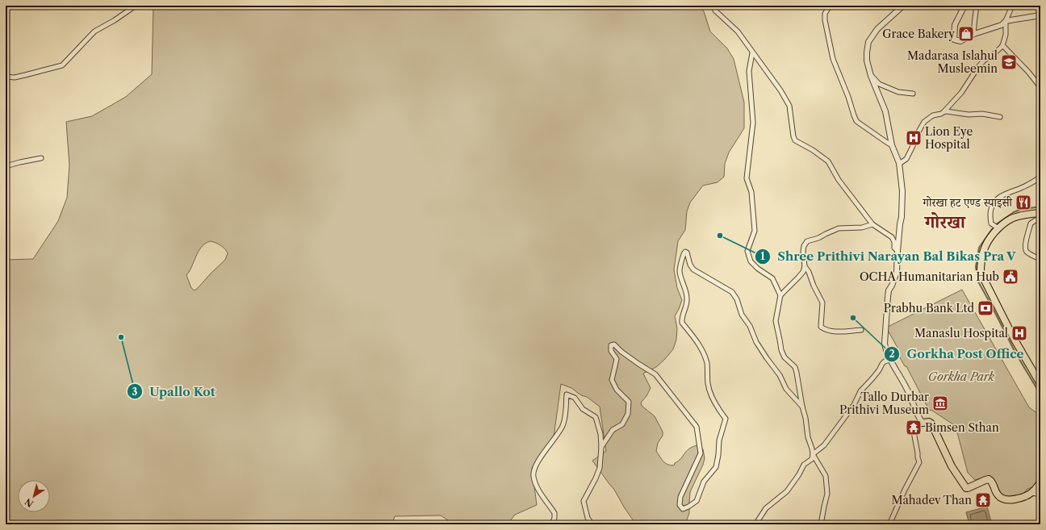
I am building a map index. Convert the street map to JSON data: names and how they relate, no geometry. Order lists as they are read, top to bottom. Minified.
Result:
{"districts":["गोरखा"],"parks":["Gorkha Park"],"places":{"shop":["Grace Bakery"],"school or university":["Madarasa Islahul Musleemin"],"hospital":["Lion Eye Hospital","Manaslu Hospital"],"restaurant":["गोरखा हट एण्ड स्पाइसी"],"other":["Shree Prithivi Narayan Bal Bikas Pra V","Gorkha Post Office","Upallo Kot"],"public building":["OCHA Humanitarian Hub"],"bank":["Prabhu Bank Ltd"],"museum":["Tallo Durbar Prithivi Museum"],"temple":["Bimsen Sthan","Mahadev Than"]},"north":"bottom left"}
